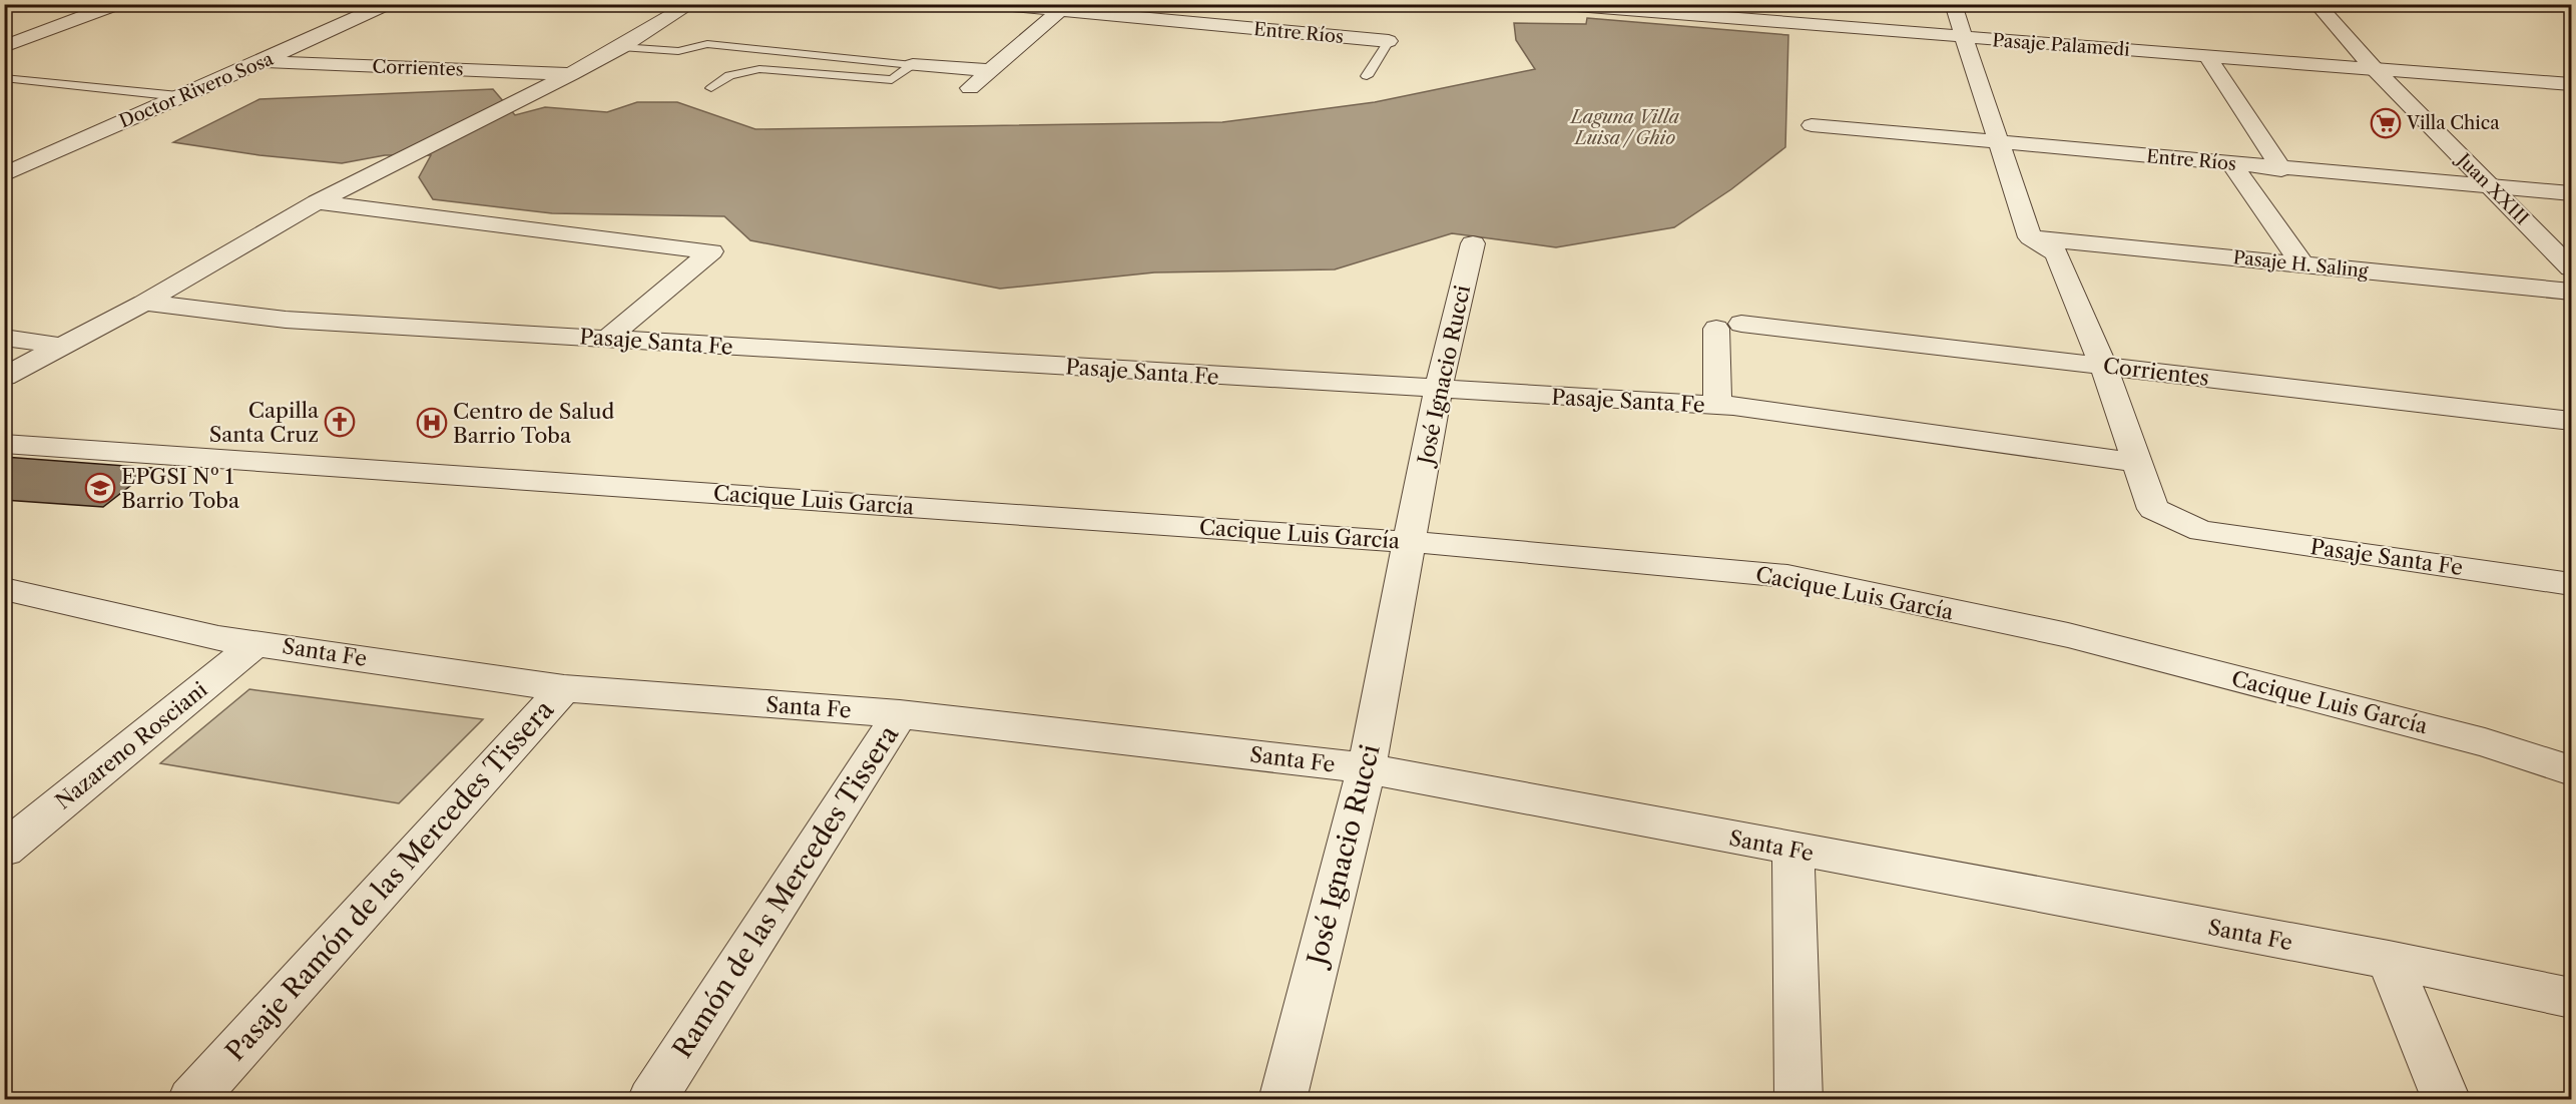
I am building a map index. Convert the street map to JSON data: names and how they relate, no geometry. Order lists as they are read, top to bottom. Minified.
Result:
{"streets":{"street":["Entre Ríos","Pasaje Palamedi","Corrientes","Doctor Rivero Sosa","Juan XXIII","Pasaje H. Saling","Pasaje Santa Fe","José Ignacio Rucci","Cacique Luis García","Santa Fe","Nazareno Rosciani","Pasaje Ramón de las Mercedes Tissera","Ramón de las Mercedes Tissera"]},"crossings":[["Entre Ríos","Juan XXIII"],["Pasaje Palamedi","Juan XXIII"],["Corrientes","Doctor Rivero Sosa"],["Corrientes","Pasaje Santa Fe"],["Pasaje H. Saling","Pasaje Santa Fe"],["Pasaje Santa Fe","José Ignacio Rucci"],["José Ignacio Rucci","Cacique Luis García"],["José Ignacio Rucci","Santa Fe"],["Santa Fe","Nazareno Rosciani"],["Santa Fe","Pasaje Ramón de las Mercedes Tissera"],["Santa Fe","Ramón de las Mercedes Tissera"]],"water":["Laguna Villa Luisa / Ghio"],"places":{"supermarket":["Villa Chica"],"church":["Capilla Santa Cruz"],"hospital":["Centro de Salud Barrio Toba"],"school or university":["EPGSI Nº 1 Barrio Toba"]}}
